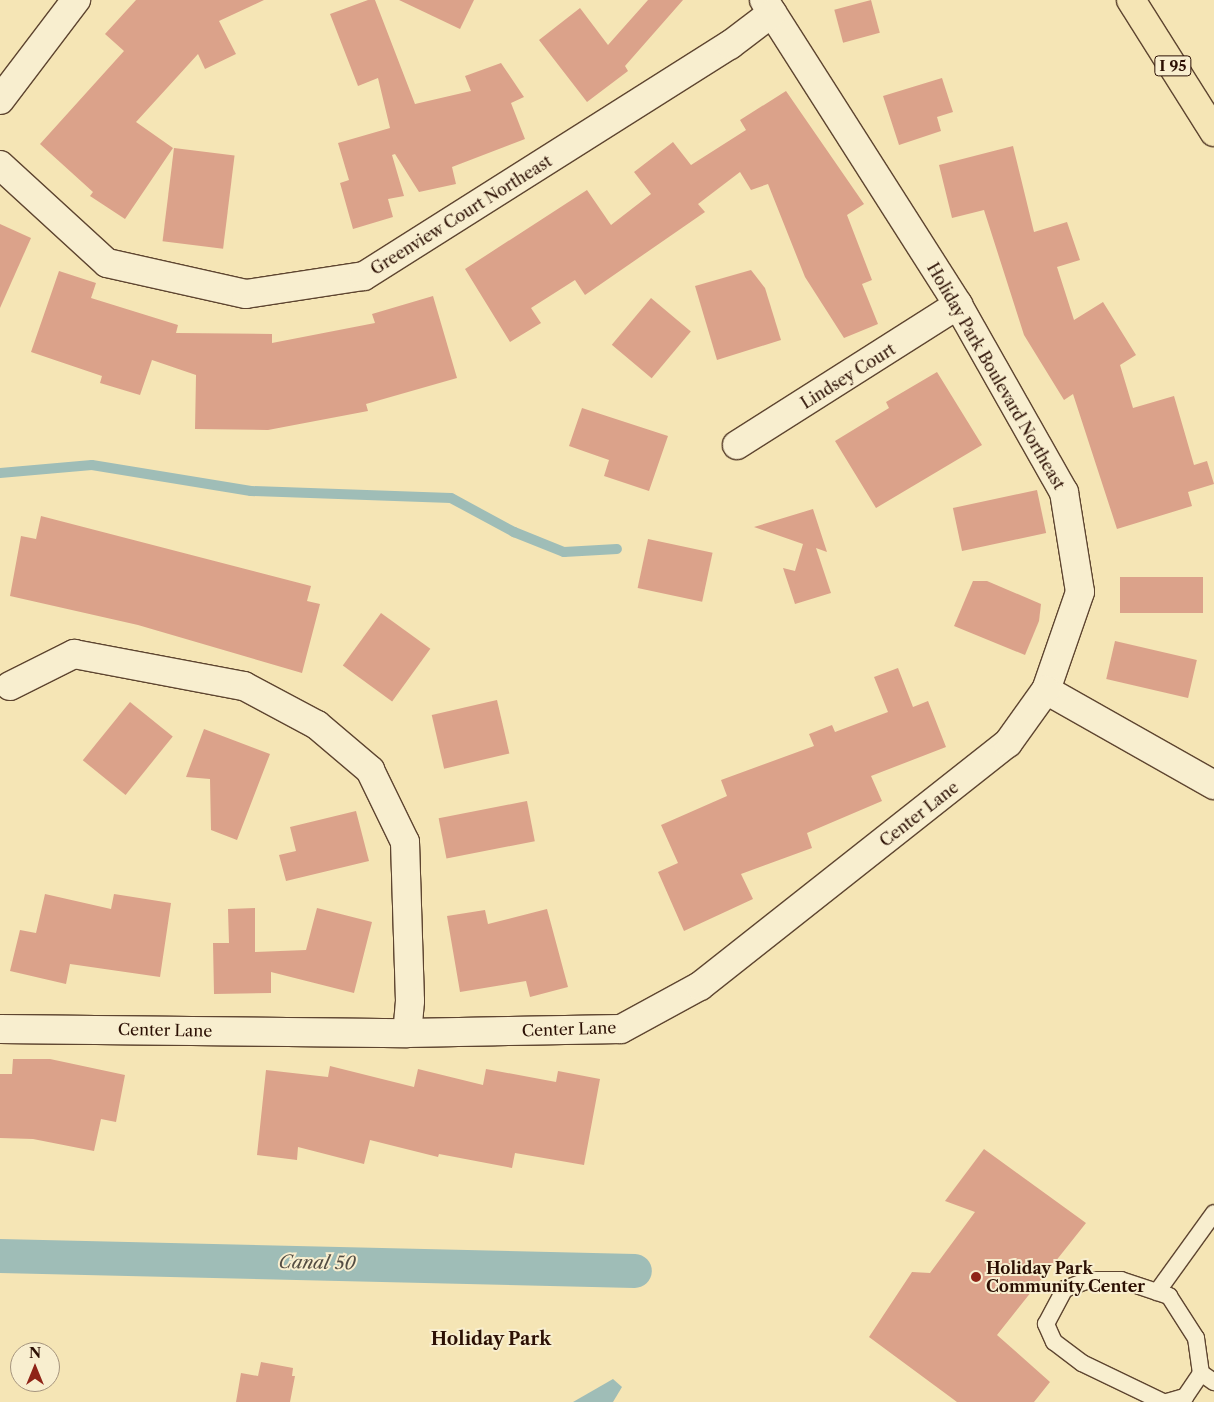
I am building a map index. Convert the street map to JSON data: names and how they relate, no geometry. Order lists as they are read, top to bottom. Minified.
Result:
{"streets":{"highway":["I 95"],"street":["Greenview Court Northeast","Lindsey Court","Holiday Park Boulevard Northeast","Center Lane"]},"crossings":[["Greenview Court Northeast","Holiday Park Boulevard Northeast"],["Lindsey Court","Holiday Park Boulevard Northeast"],["Holiday Park Boulevard Northeast","Center Lane"]],"districts":["Holiday Park"],"water":["Canal 50"],"places":["Holiday Park Community Center"],"north":"top"}
